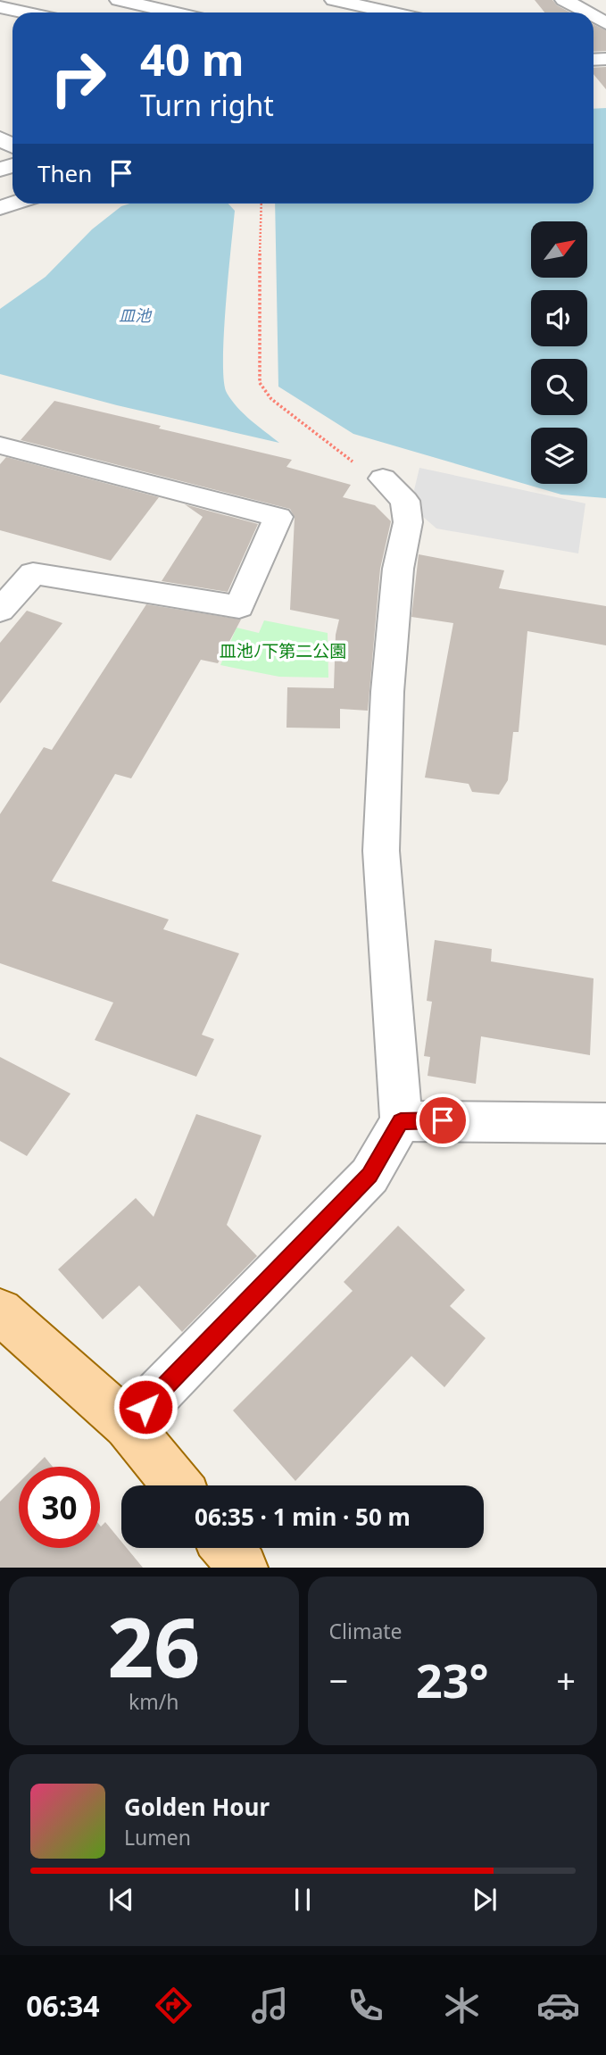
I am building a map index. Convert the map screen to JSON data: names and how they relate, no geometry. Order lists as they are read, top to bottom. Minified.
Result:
{"water":["皿池"],"parks":["皿池ﾉ下第二公園"],"north":"top right","page":{"turn":["40 m","Turn right"],"then":"Then","limit":"30","trip":"06:35 · 1 min · 50 m","tile":[["26","km/h"],"Climate"],"heat":["−","23°","+"],"song":["Golden Hour","Lumen"],"tabs":"06:34"}}
